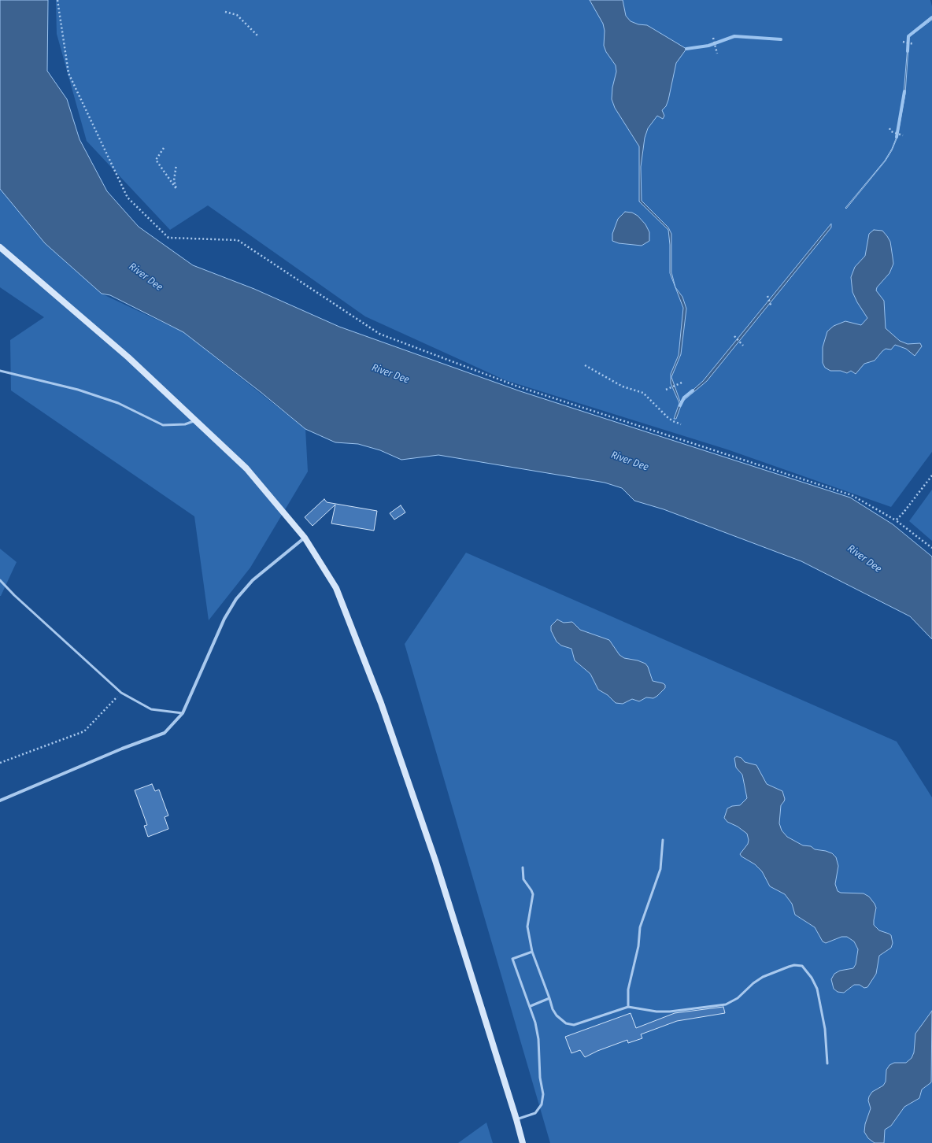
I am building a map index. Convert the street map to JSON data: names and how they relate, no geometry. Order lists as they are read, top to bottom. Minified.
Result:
{"water":["River Dee"]}
